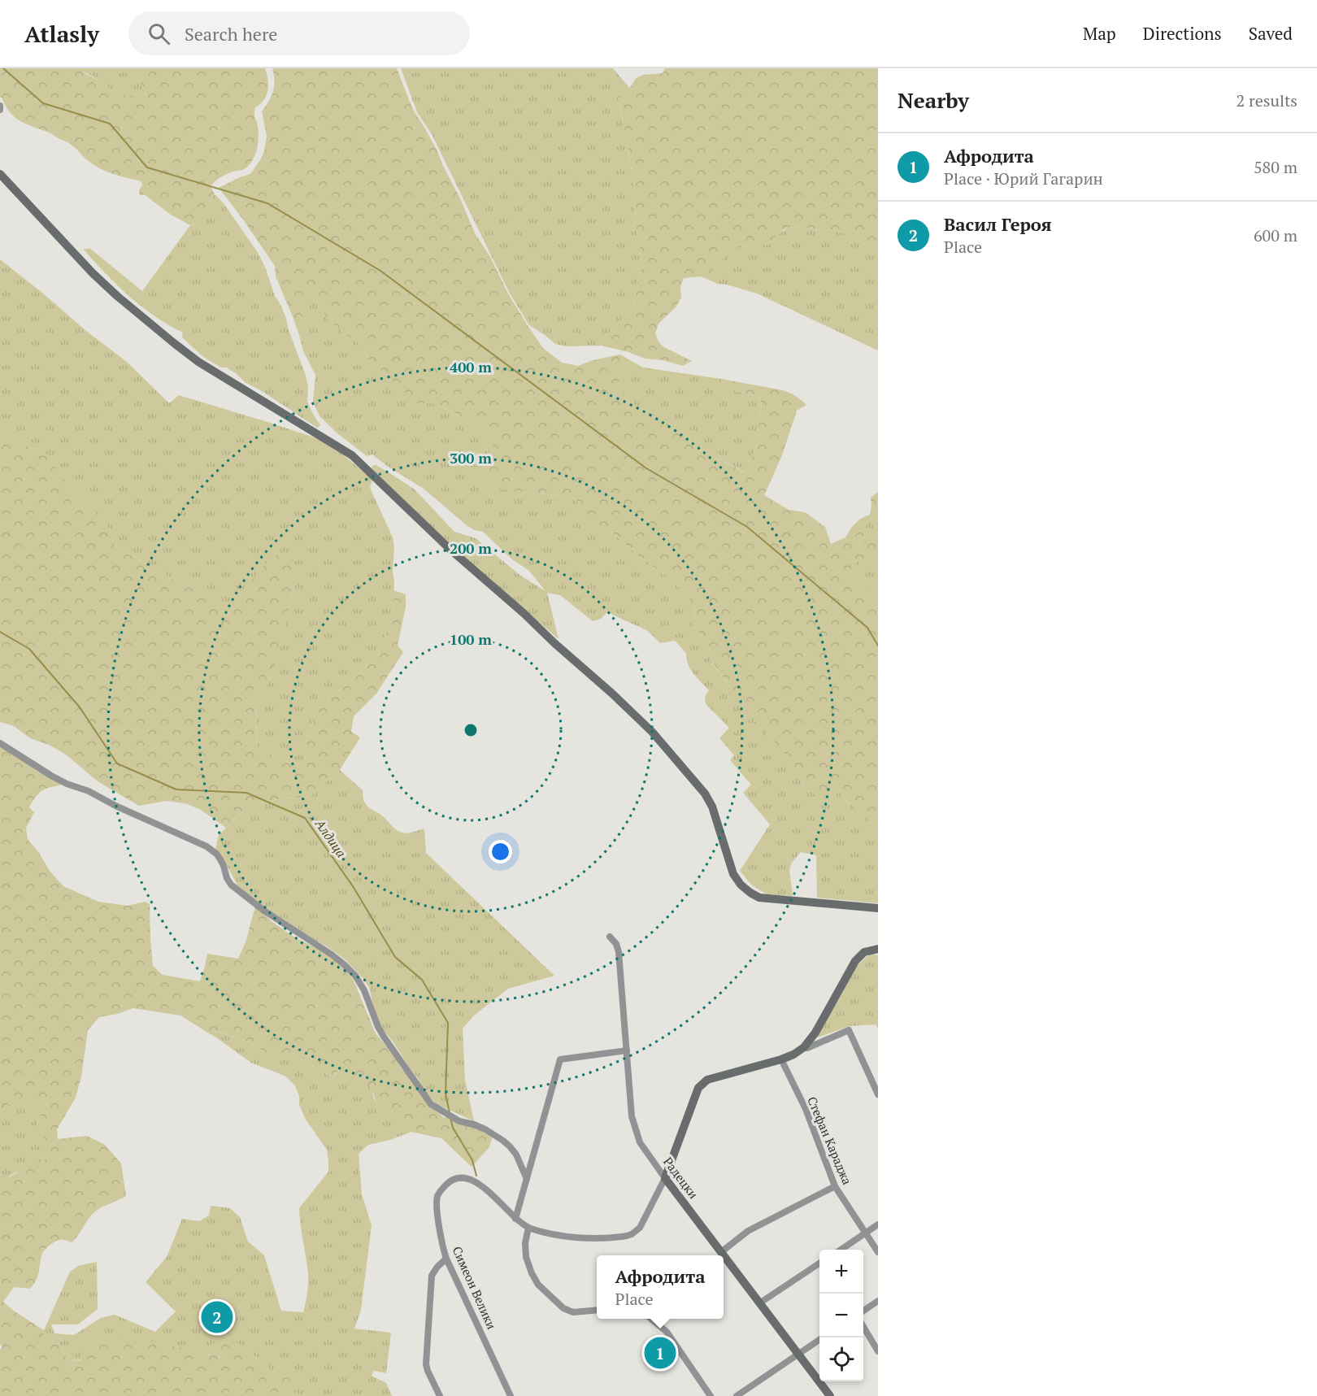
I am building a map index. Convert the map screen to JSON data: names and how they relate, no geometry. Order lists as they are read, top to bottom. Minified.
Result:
{"streets":{"street":["Стефан Караджа","Радецки","Симеон Велики"]},"crossings":[["Стефан Караджа","Симеон Велики"],["Радецки","Симеон Велики"]],"water":["Алдица"],"page":{"header":"Atlasly","search":"Search here","nav":["Map","Directions","Saved"],"heading":["Nearby","2 results"],"list":[{"mark":"1","name":"Афродита","note":"Place · Юрий Гагарин","value":"580 m"},{"mark":"2","name":"Васил Героя","note":"Place","value":"600 m"}],"map_buttons":["+","−"],"popup":["Афродита","Place"],"pins":["2","1"]},"rings":["400 m","300 m","200 m","100 m"]}
